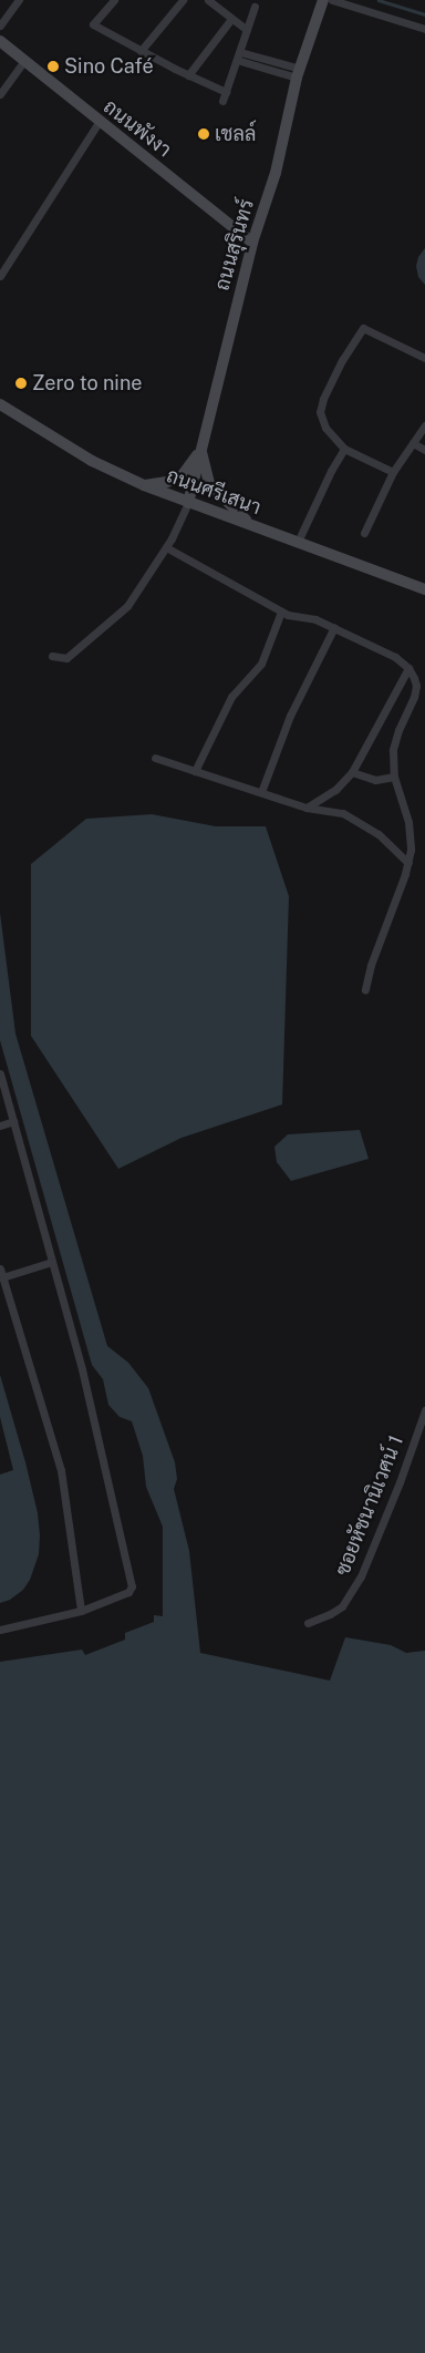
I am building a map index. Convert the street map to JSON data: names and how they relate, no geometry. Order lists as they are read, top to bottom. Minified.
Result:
{"streets":{"street":["ถนนพังงา","ถนนสุรินทร์","ถนนศรีเสนา","ซอยหัชนานิเวศน์ 1"]},"crossings":[["ถนนพังงา","ถนนสุรินทร์"],["ถนนสุรินทร์","ถนนศรีเสนา"]],"places":["Sino Café","เชลล์","Zero to nine"]}
